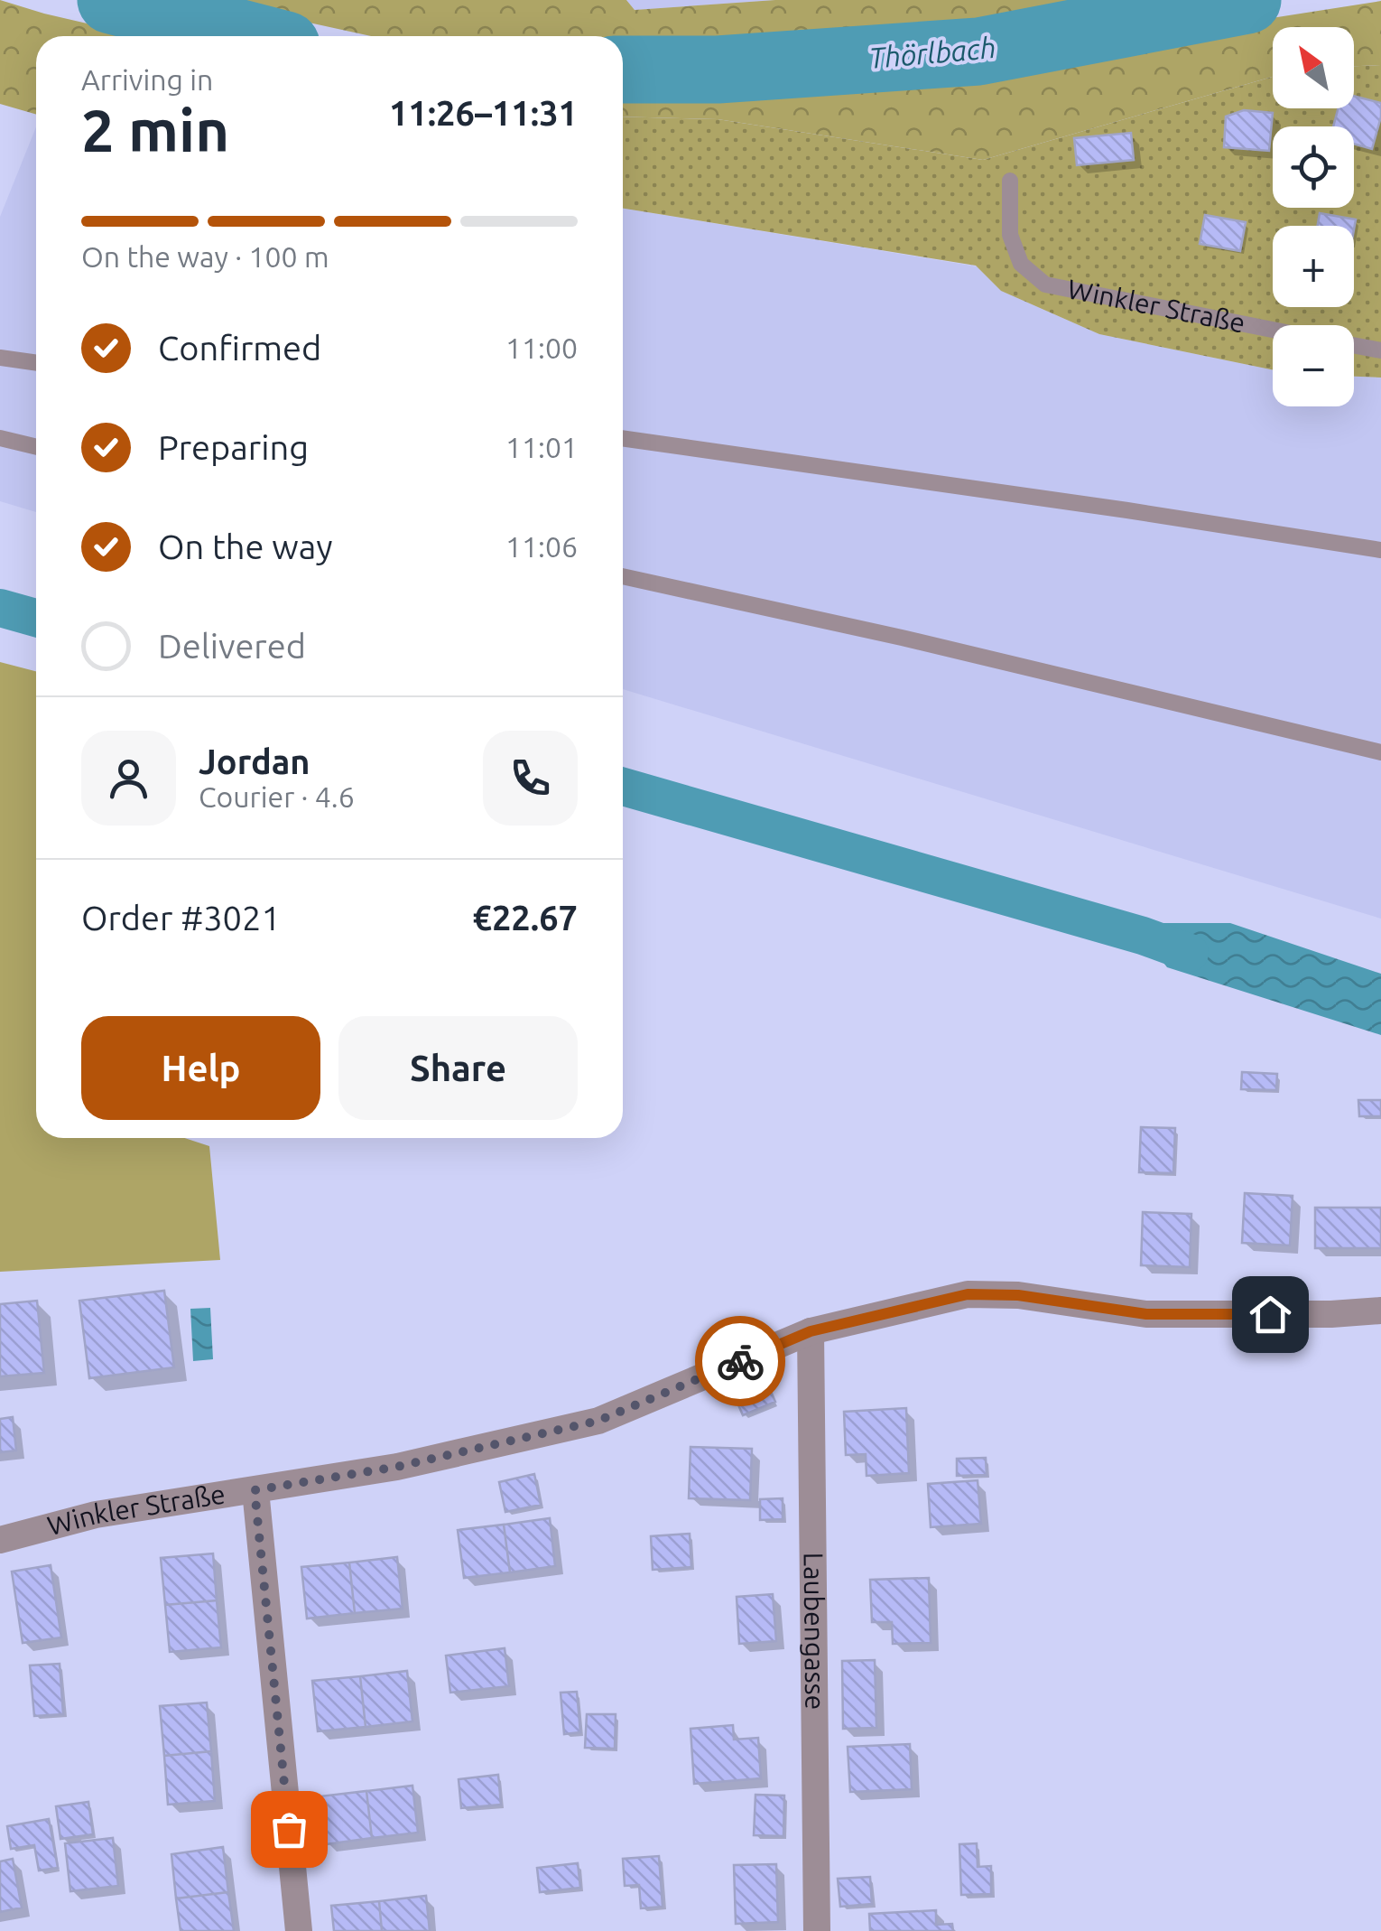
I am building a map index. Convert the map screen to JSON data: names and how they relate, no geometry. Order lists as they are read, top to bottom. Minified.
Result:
{"streets":{"street":["Winkler Straße","Laubengasse"]},"crossings":[["Winkler Straße","Laubengasse"]],"water":["Thörlbach"],"north":"top left","page":{"map_buttons":["+","−"],"heading":["2 min","Arriving in","11:26–11:31"],"panel":["Jordan","Courier · 4.6","Order #3021","€22.67"],"bar":"On the way · 100 m","list":[["Confirmed","11:00"],["Preparing","11:01"],["On the way","11:06"],"Delivered"],"buttons":["Help","Share"]}}
